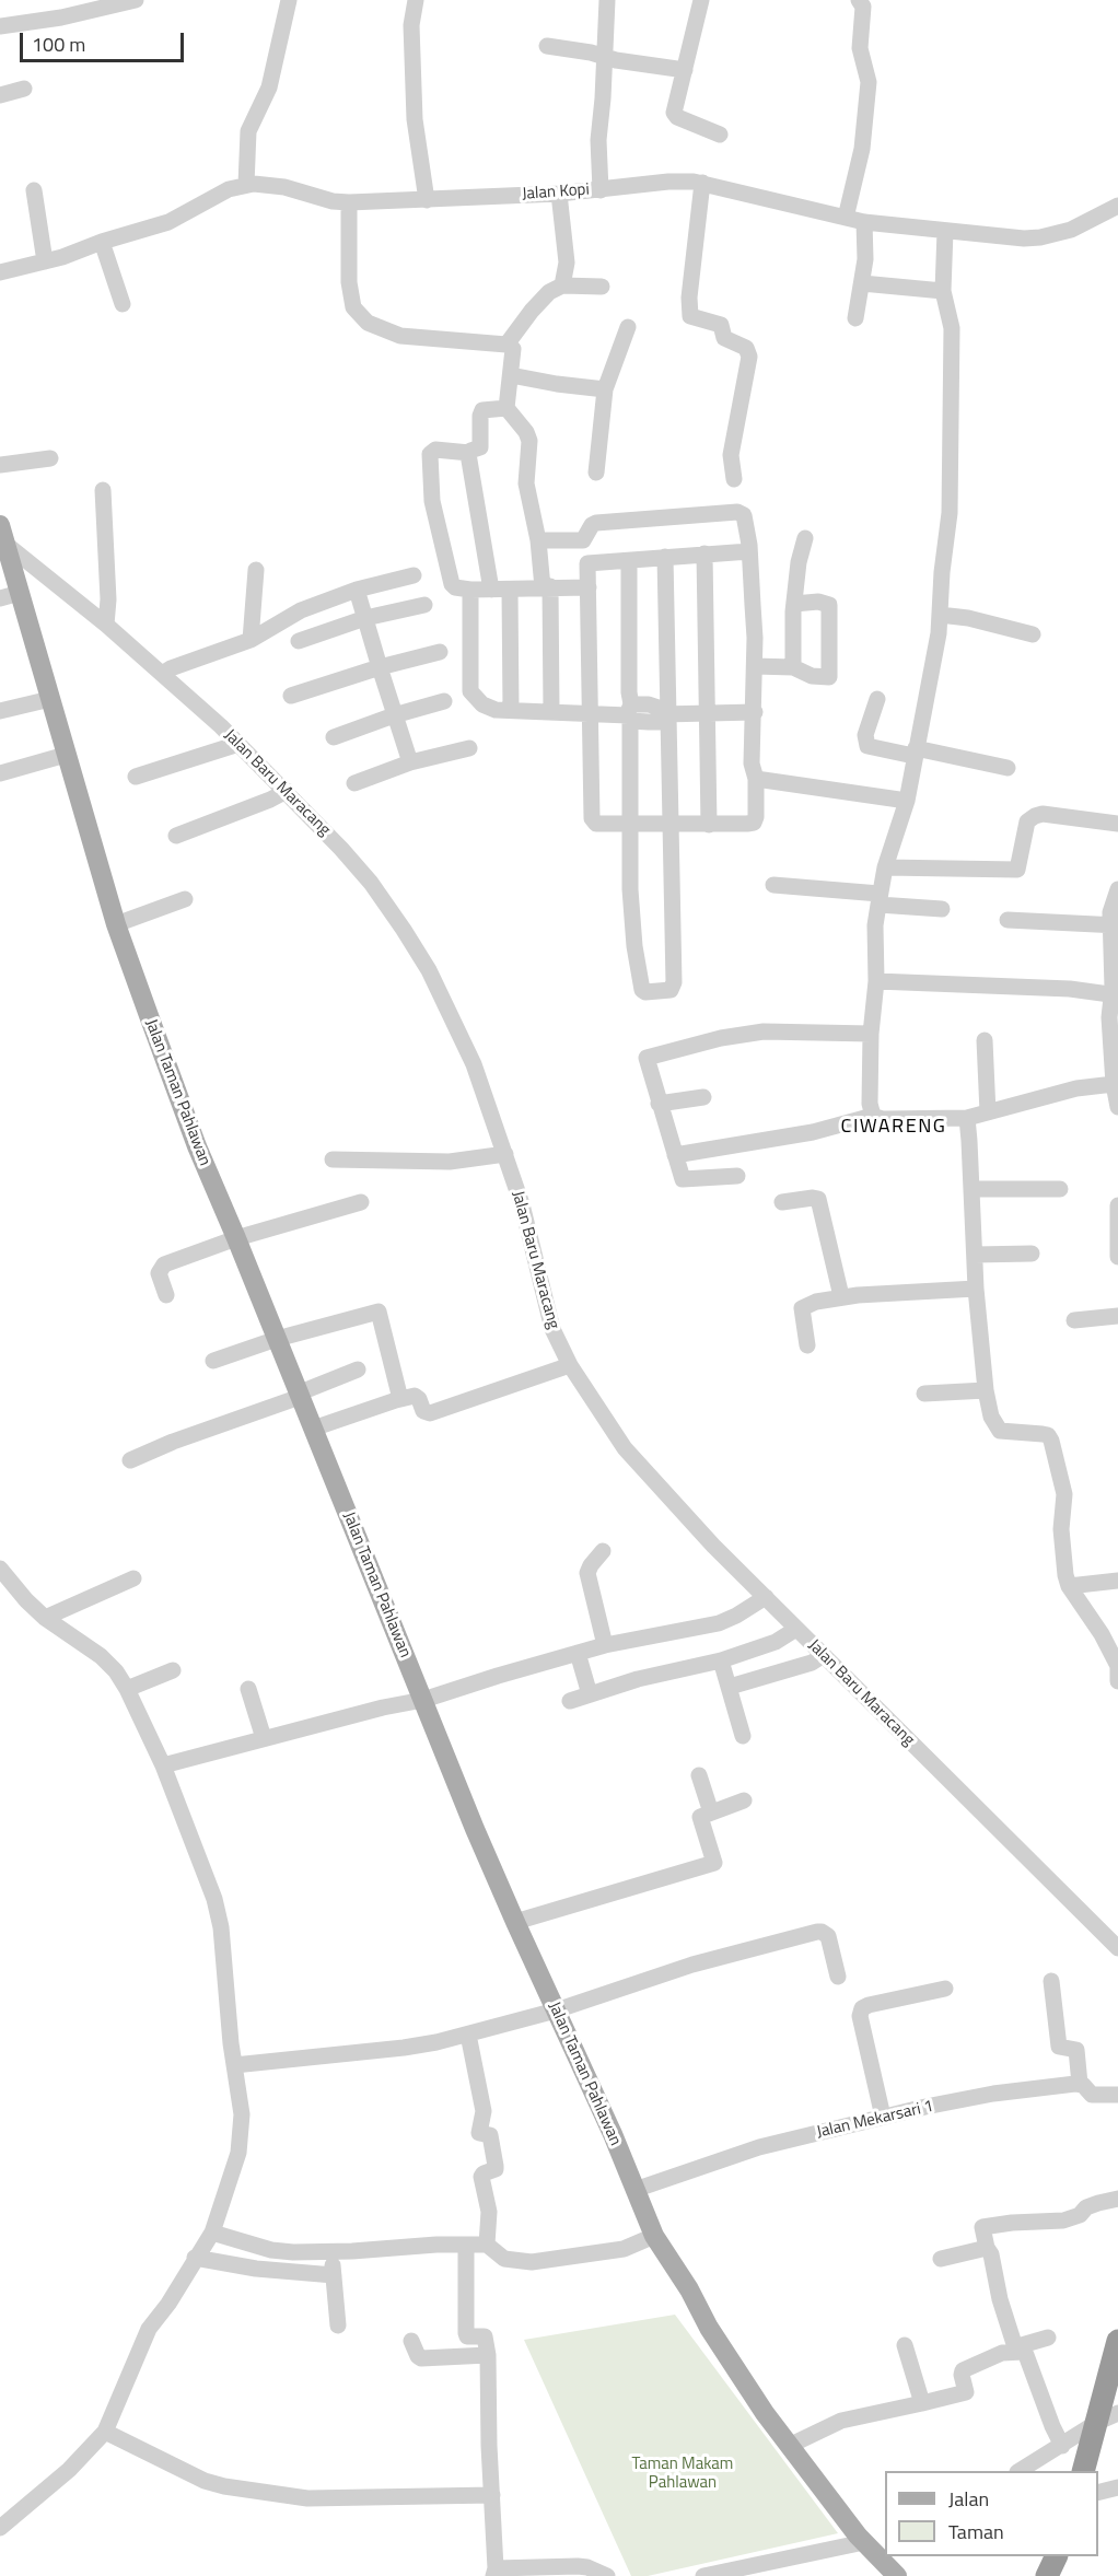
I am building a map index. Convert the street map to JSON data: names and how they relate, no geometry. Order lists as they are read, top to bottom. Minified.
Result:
{"streets":{"main road":["Jalan Taman Pahlawan"],"street":["Jalan Kopi","Jalan Baru Maracang","Jalan Mekarsari 1"]},"crossings":[["Jalan Baru Maracang","Jalan Taman Pahlawan"],["Jalan Taman Pahlawan","Jalan Mekarsari 1"]],"districts":["CIWARENG"],"parks":["Taman Makam Pahlawan"],"legend":["Jalan","Taman"],"scale_bar":"100 m"}
